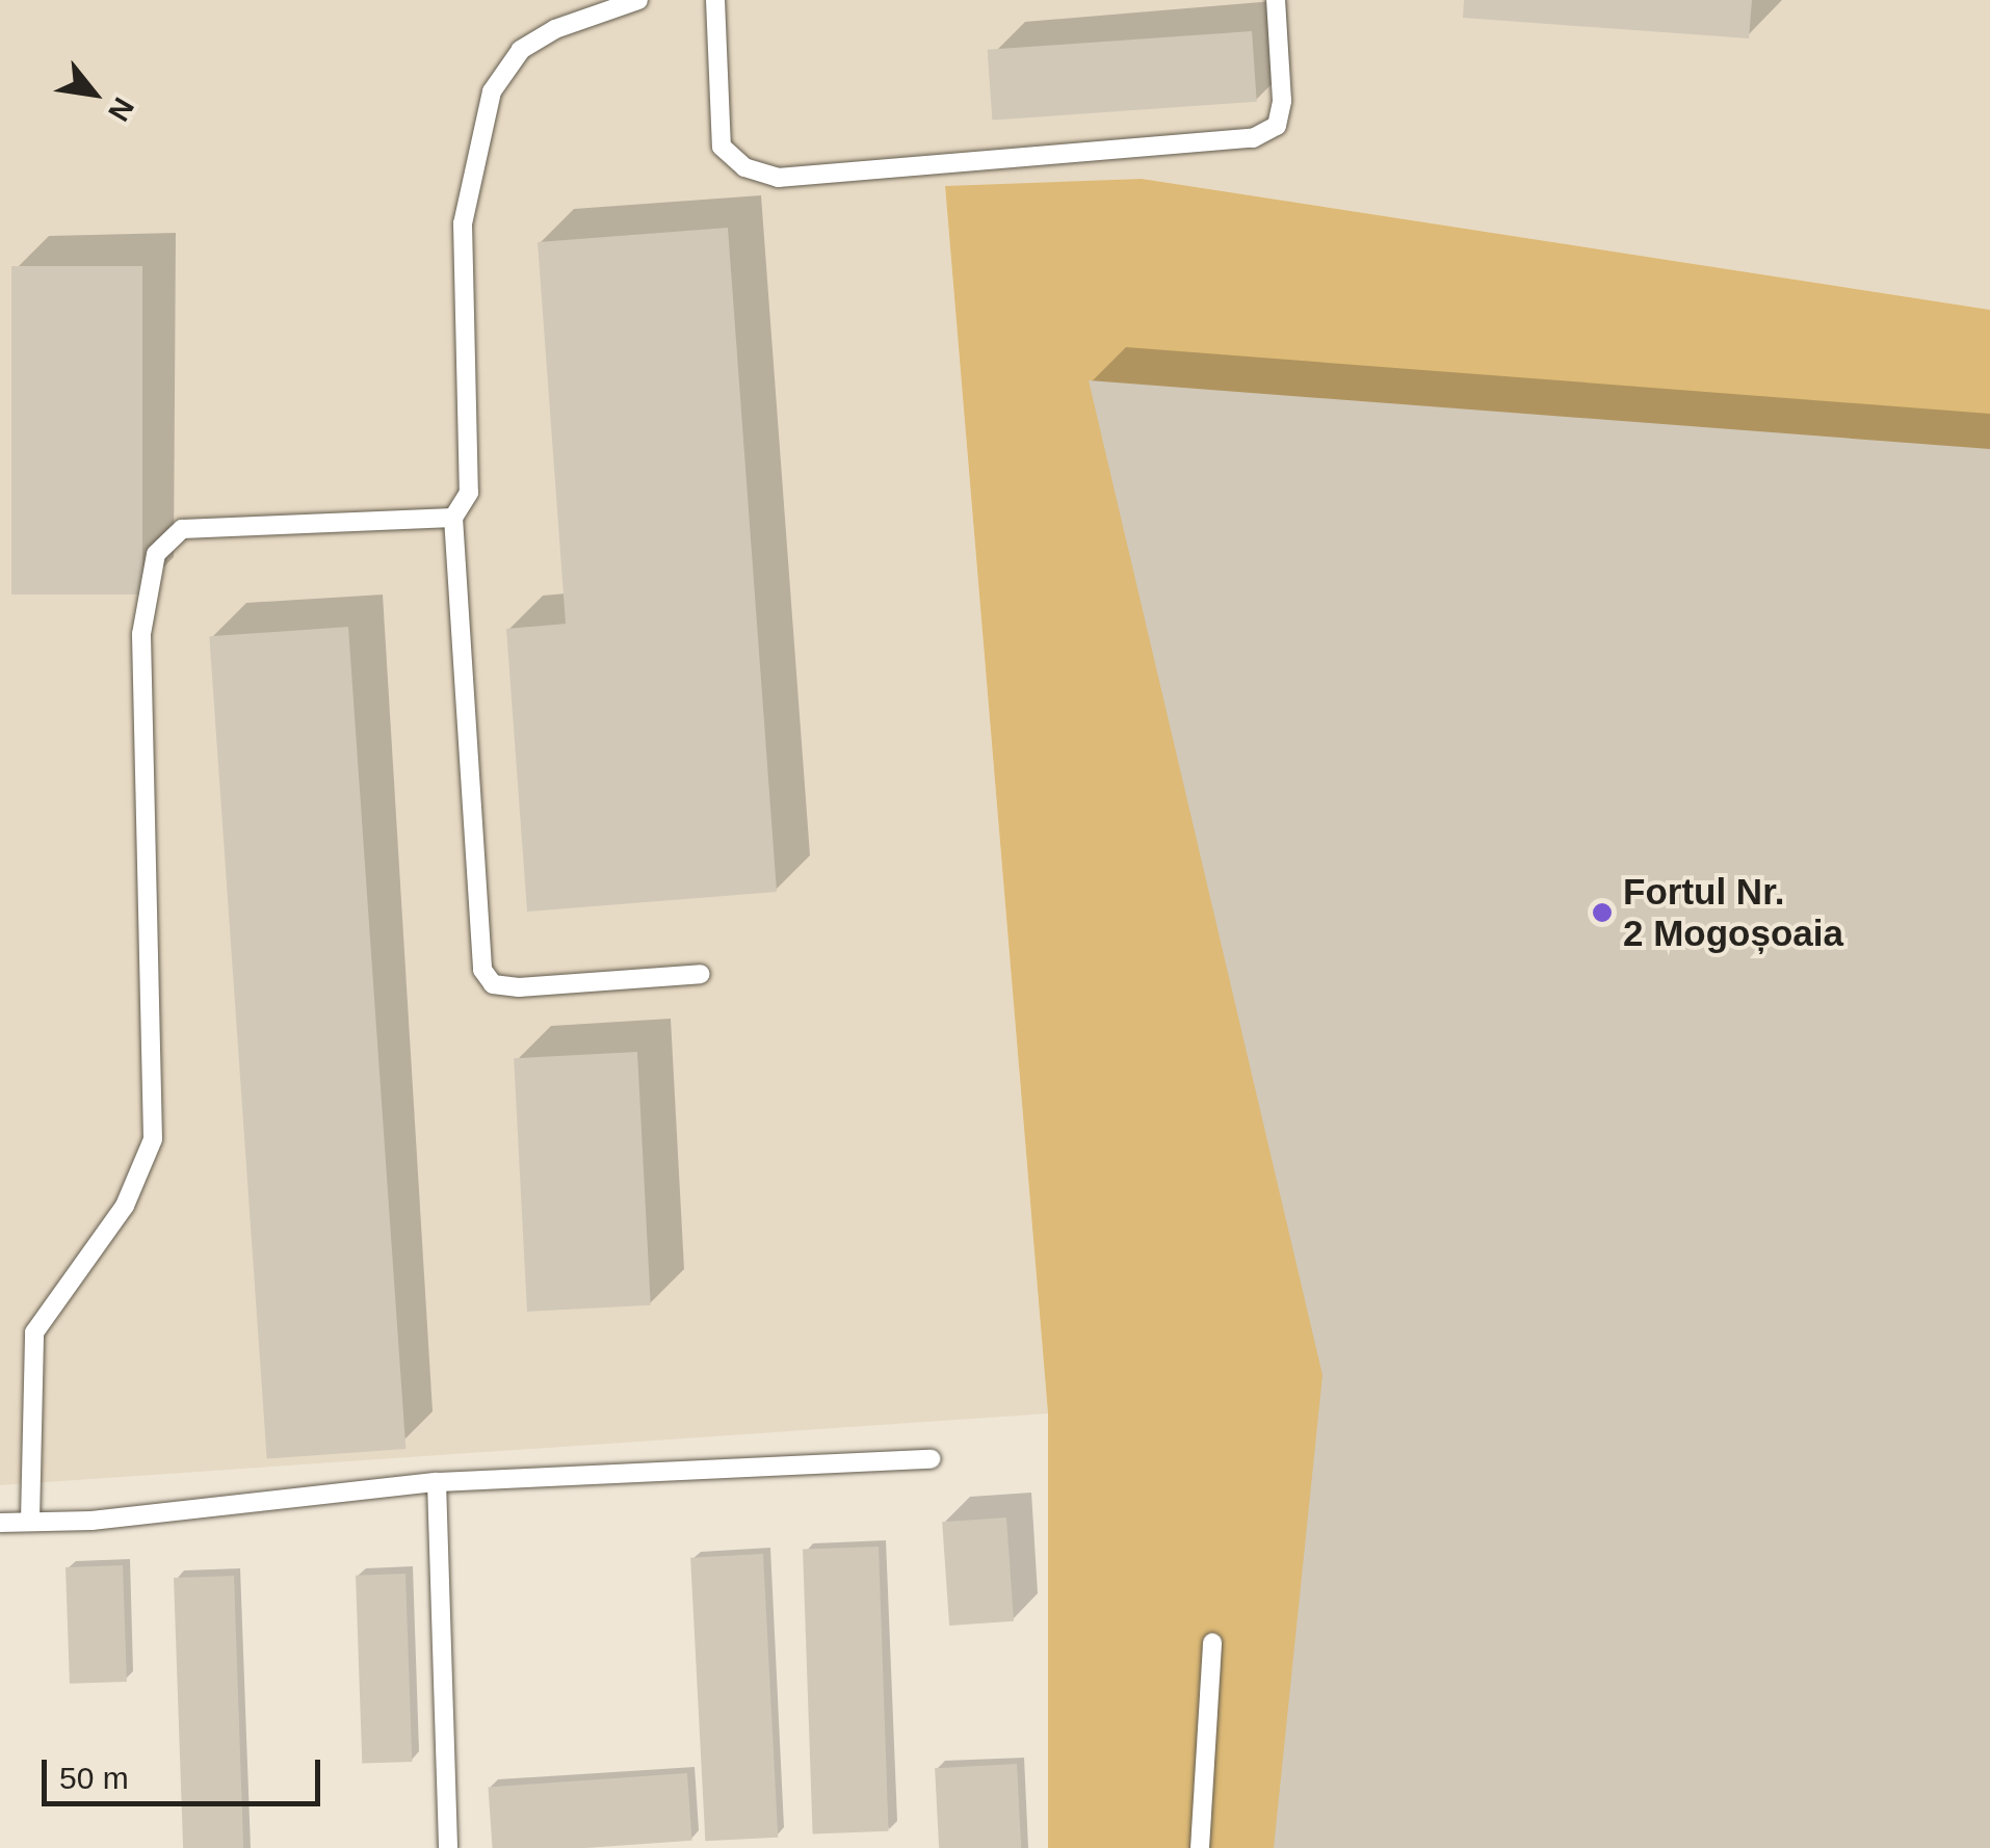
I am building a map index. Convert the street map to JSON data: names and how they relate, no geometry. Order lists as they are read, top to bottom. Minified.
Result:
{"places":["Fortul Nr. 2 Mogoșoaia"],"scale_bar":"50 m","north":"bottom right"}
